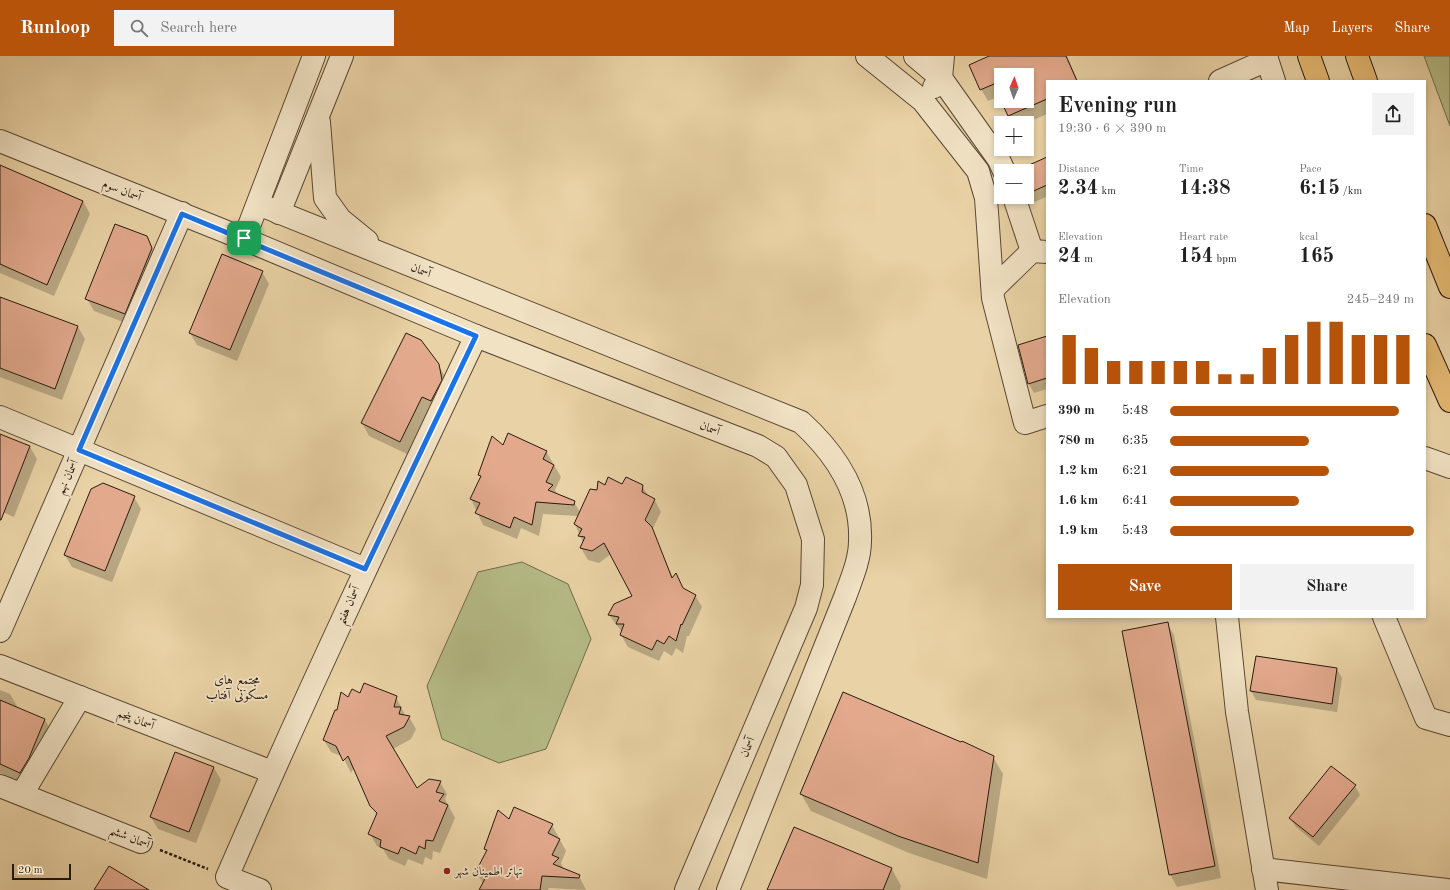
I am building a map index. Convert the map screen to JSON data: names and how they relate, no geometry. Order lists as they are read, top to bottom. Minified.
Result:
{"streets":{"street":["آسمان سوم","آسمان","آسمان نهم","آسمان هفتم","آسمان پنجم","آسمان ششم"]},"crossings":[["آسمان سوم","آسمان"],["آسمان سوم","آسمان نهم"],["آسمان","آسمان هفتم"],["آسمان هفتم","آسمان پنجم"],["آسمان هفتم","آسمان ششم"]],"districts":["مجتمع های مسکونی آفتاب"],"places":["تهاتر اطمینان شهر"],"scale_bar":"20 m","north":"top","page":{"header":"Runloop","search":"Search here","nav":["Map","Layers","Share"],"map_buttons":["+","−"],"heading":["Evening run","19:30 · 6 × 390 m"],"stats":[["Distance","2.34 km"],["Time","14:38"],["Pace","6:15 /km"],["Elevation","24 m"],["Heart rate","154 bpm"],["kcal","165"]],"chart":["Elevation","245–249 m"],"list":[{"name":"390 m","note":"5:48"},{"name":"780 m","note":"6:35"},{"name":"1.2 km","note":"6:21"},{"name":"1.6 km","note":"6:41"},{"name":"1.9 km","note":"5:43"}],"buttons":["Save","Share"],"scale":"20 m"}}
